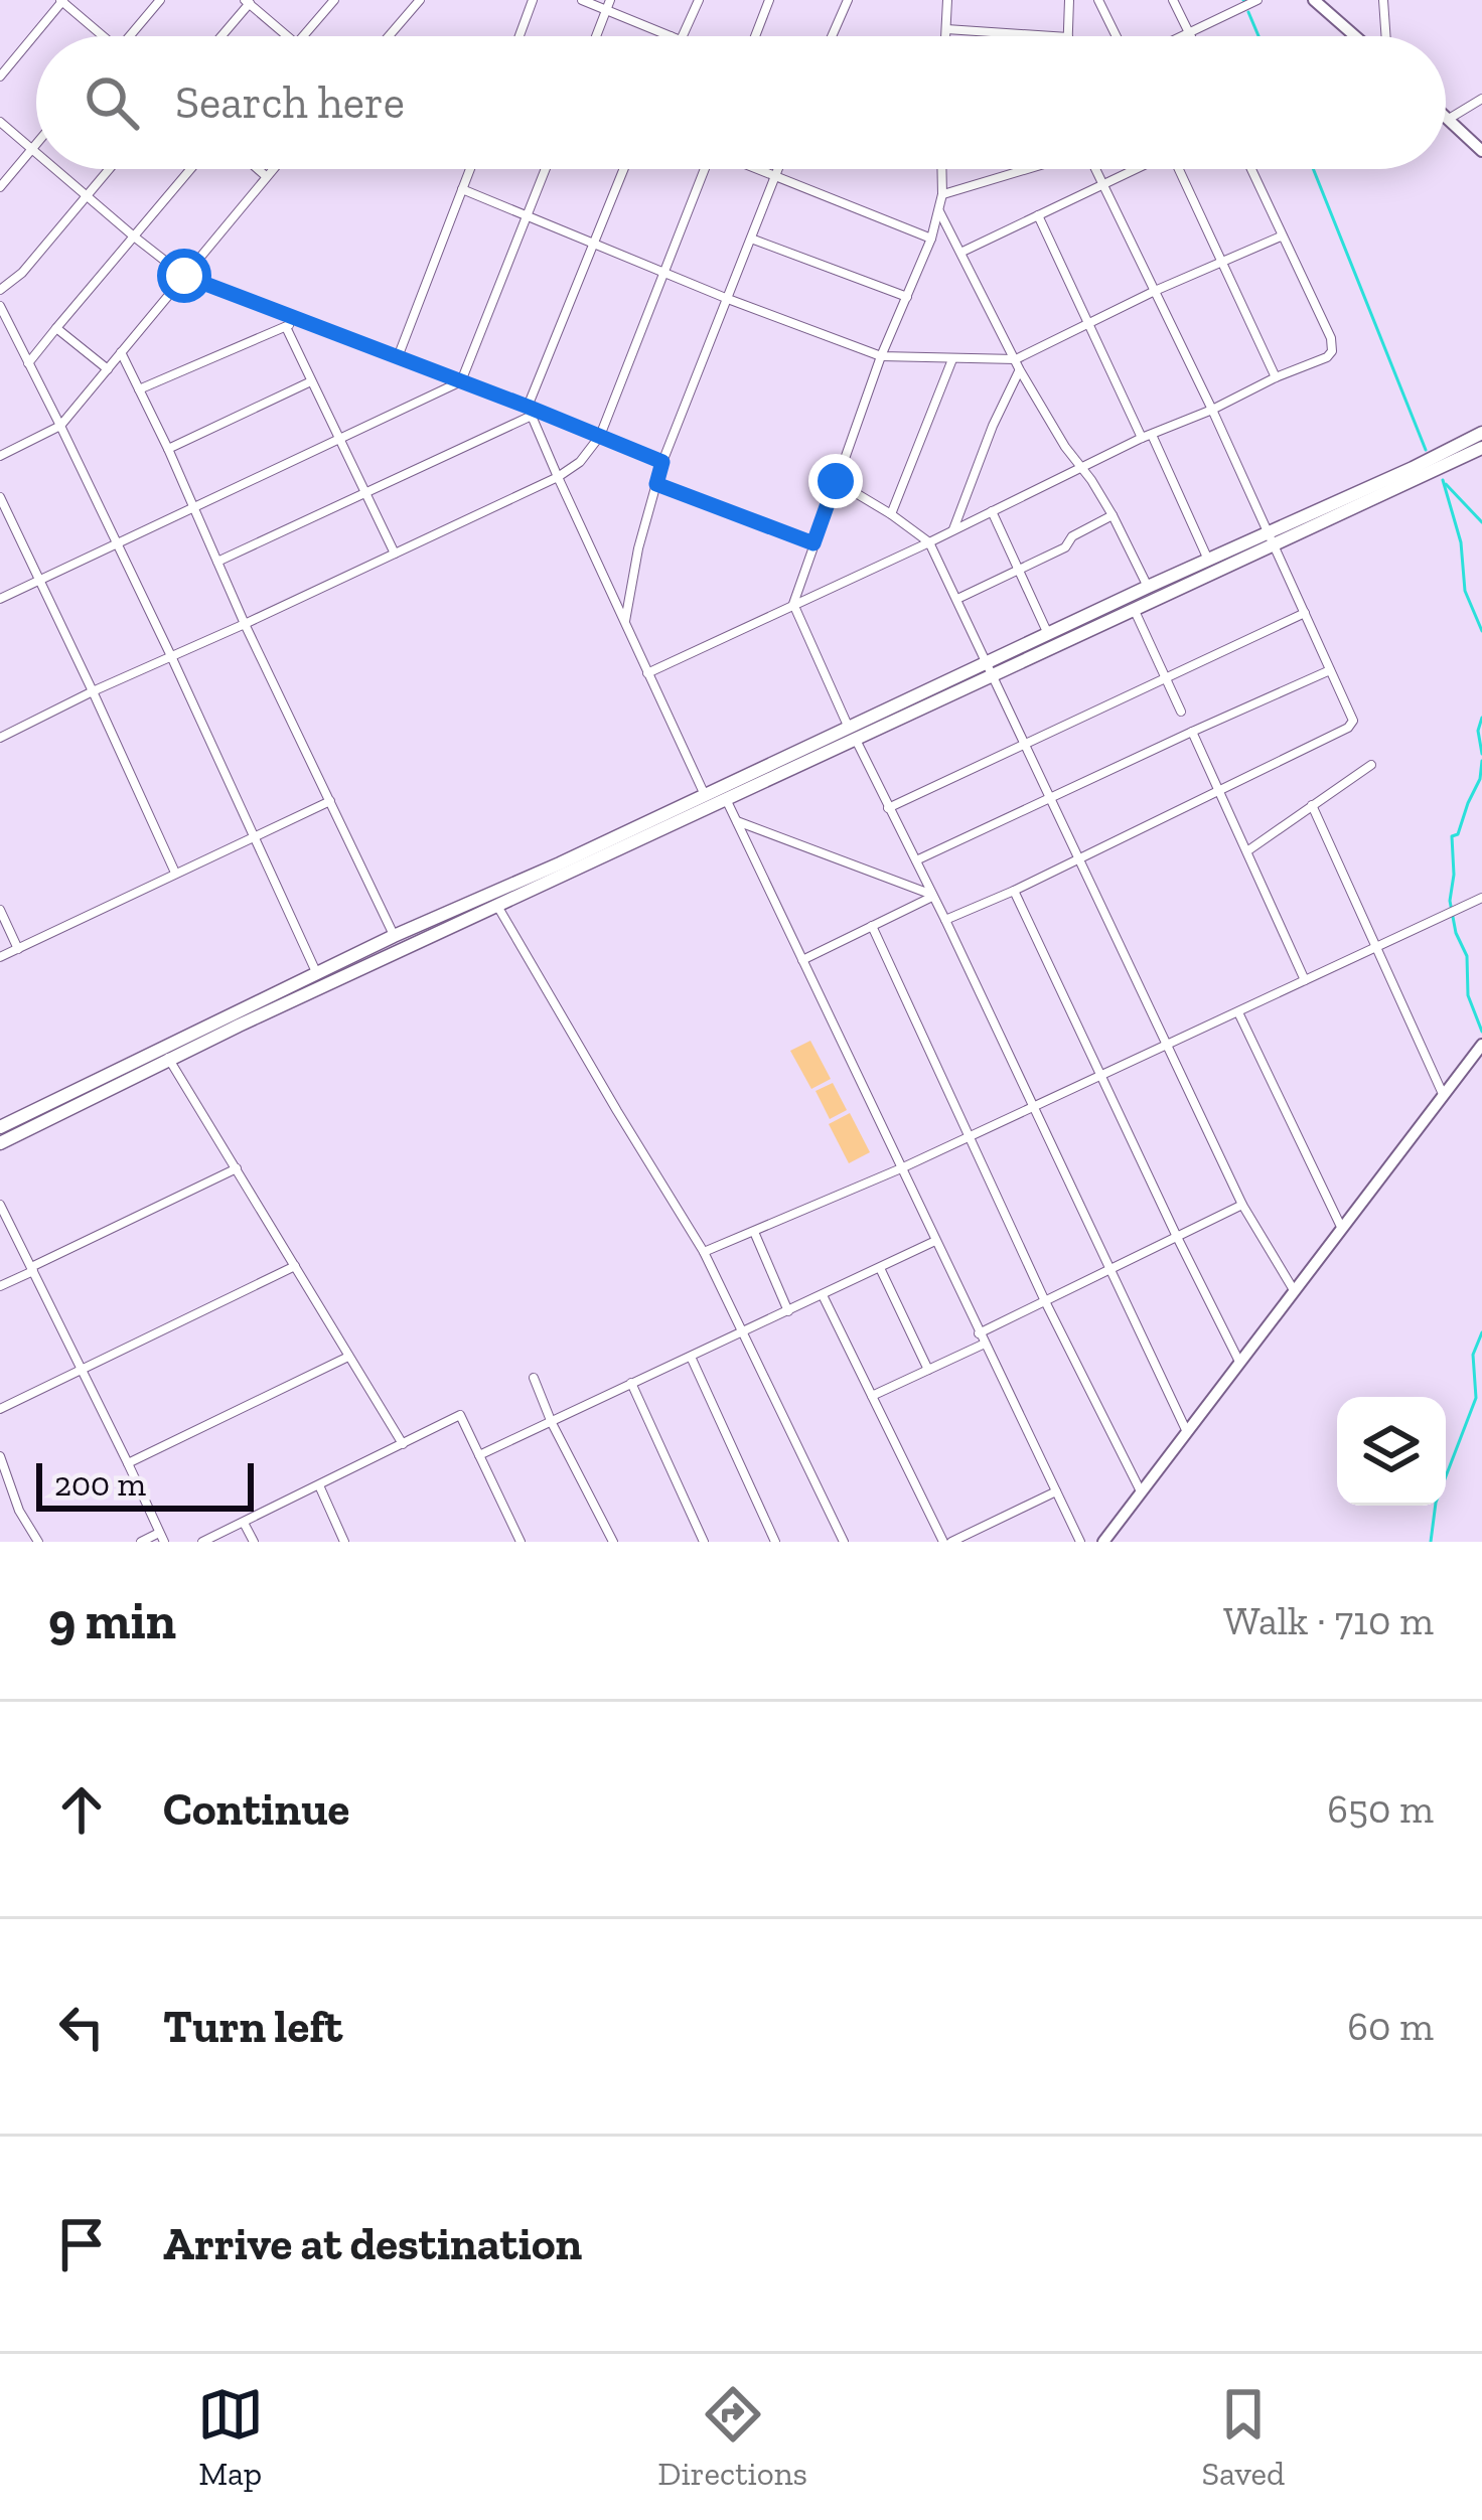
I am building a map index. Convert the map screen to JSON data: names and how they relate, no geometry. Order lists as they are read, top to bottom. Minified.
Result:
{"scale_bar":"200 m","page":{"search":"Search here","scale":"200 m","heading":["9 min","Walk · 710 m"],"list":[["Continue","650 m"],["Turn left","60 m"],"Arrive at destination"],"nav":["Map","Directions","Saved"]}}
